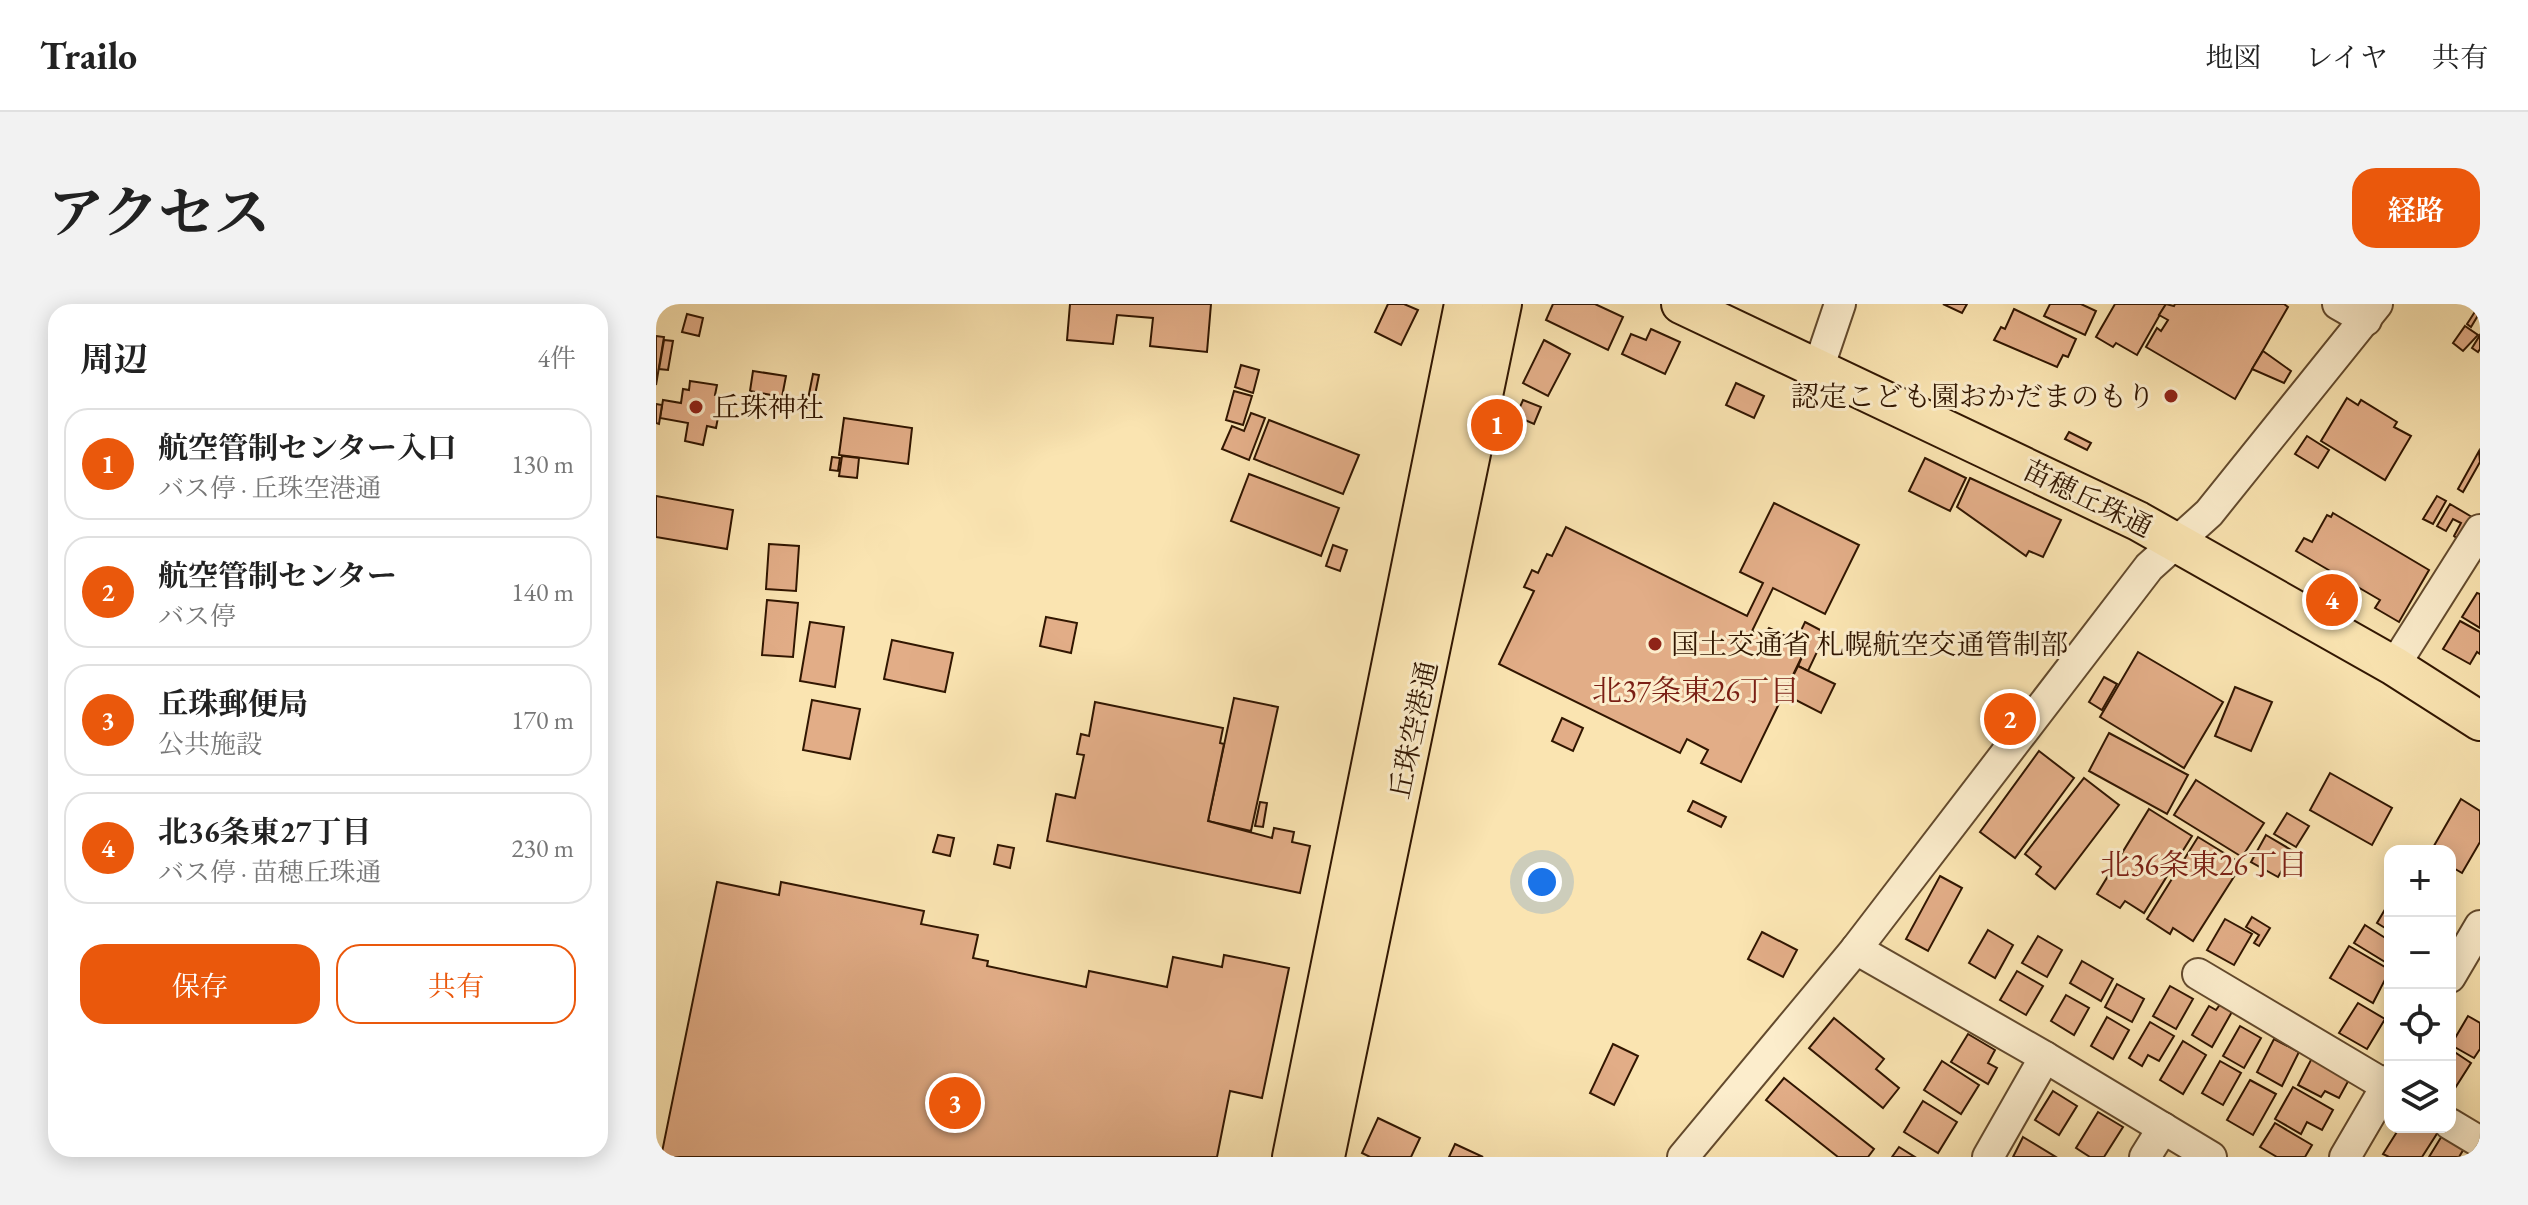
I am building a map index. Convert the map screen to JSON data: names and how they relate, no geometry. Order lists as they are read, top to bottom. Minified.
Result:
{"streets":{"main road":["苗穂丘珠通","丘珠空港通"]},"districts":["北37条東26丁目","北36条東26丁目"],"places":["認定こども園おかだまのもり","丘珠神社","国土交通省 札幌航空交通管制部"],"page":{"header":"Trailo","nav":["地図","レイヤ","共有"],"title":"アクセス","buttons":["経路",["保存","共有"]],"heading":["周辺","4件"],"pins":["1","4","2","3"],"list":[{"mark":"1","name":"航空管制センター入口","note":"バス停 · 丘珠空港通","value":"130 m"},{"mark":"2","name":"航空管制センター","note":"バス停","value":"140 m"},{"mark":"3","name":"丘珠郵便局","note":"公共施設","value":"170 m"},{"mark":"4","name":"北36条東27丁目","note":"バス停 · 苗穂丘珠通","value":"230 m"}],"map_buttons":["+","−"]}}
